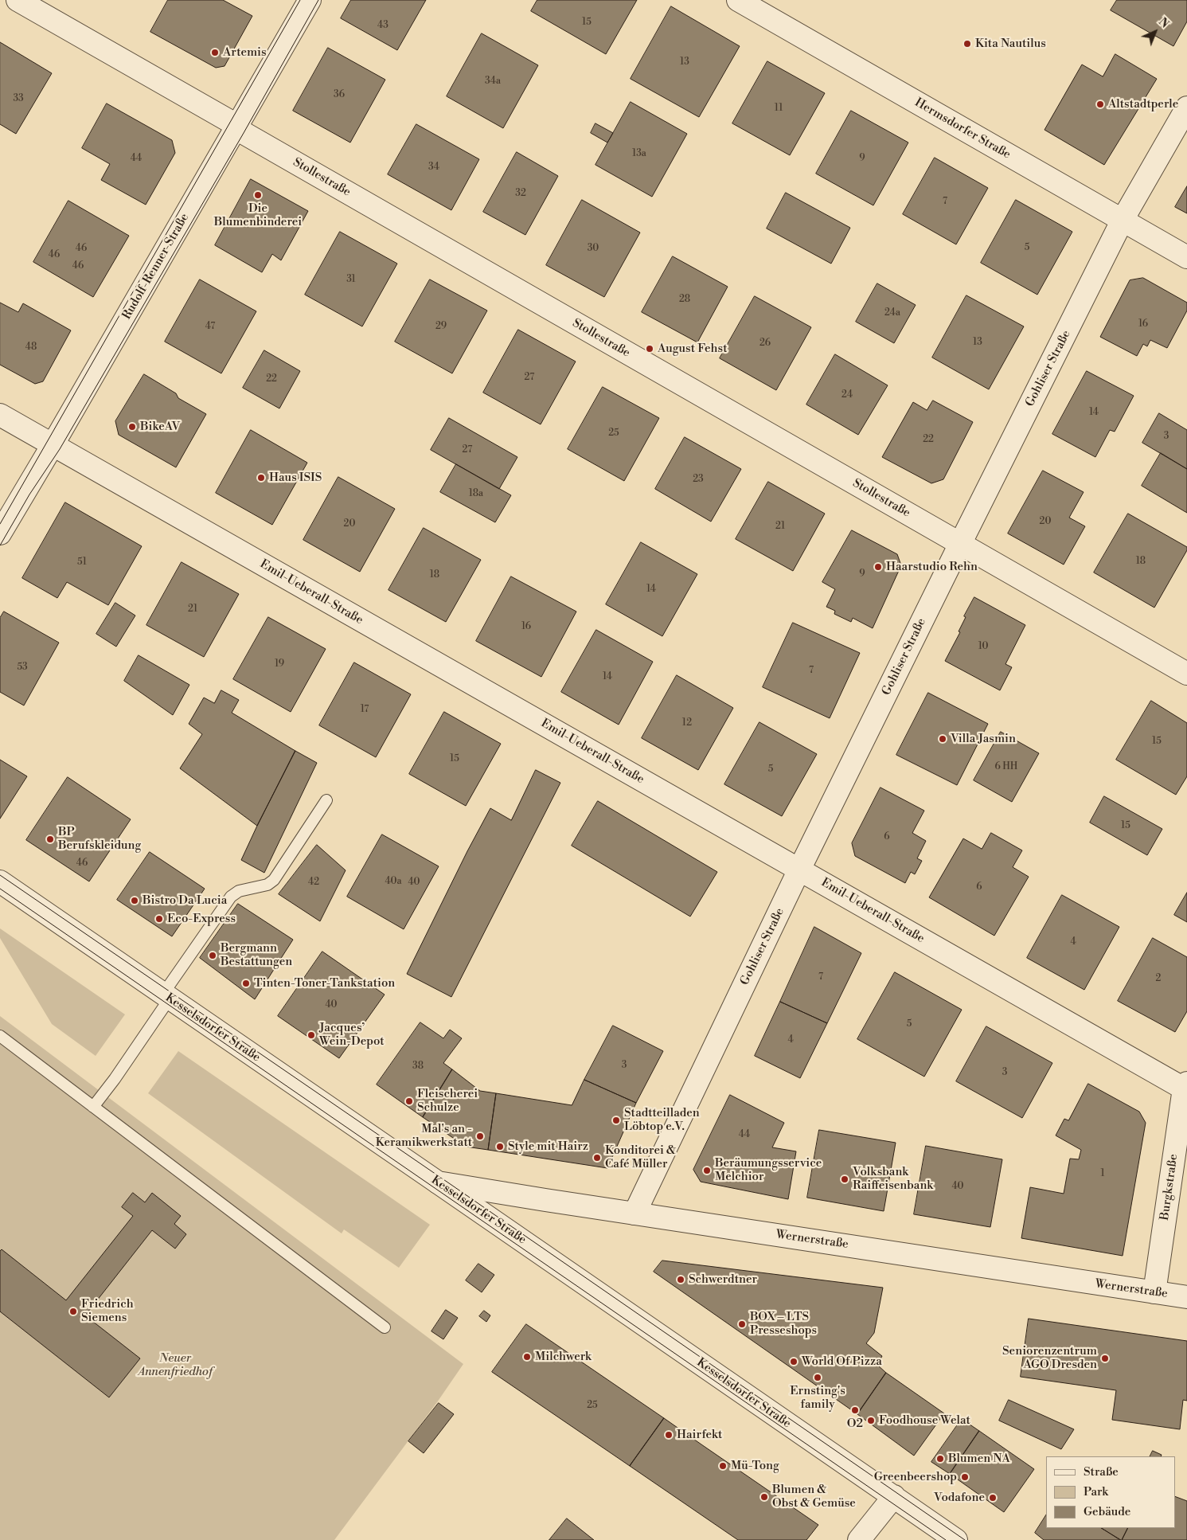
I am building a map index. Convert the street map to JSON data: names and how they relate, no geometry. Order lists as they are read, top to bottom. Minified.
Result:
{"streets":{"street":["Hermsdorfer Straße","Stollestraße","Rudolf-Renner-Straße","Gohliser Straße","Emil-Ueberall-Straße","Kesselsdorfer Straße","Burgkstraße","Wernerstraße"]},"crossings":[["Hermsdorfer Straße","Gohliser Straße"],["Stollestraße","Rudolf-Renner-Straße"],["Stollestraße","Gohliser Straße"],["Rudolf-Renner-Straße","Emil-Ueberall-Straße"],["Gohliser Straße","Emil-Ueberall-Straße"],["Gohliser Straße","Wernerstraße"],["Emil-Ueberall-Straße","Burgkstraße"],["Kesselsdorfer Straße","Wernerstraße"],["Burgkstraße","Wernerstraße"]],"parks":["Neuer Annenfriedhof"],"places":["Kita Nautilus","Artemis","Altstadtperle","Die Blumenbinderei","August Fehst","BikeAV","Haus ISIS","Haarstudio Rehn","Villa Jasmin","BP Berufskleidung","Bistro Da Lucia","Eco-Express","Bergmann Bestattungen","Tinten-Toner-Tankstation","Jacques’ Wein-Depot","Fleischerei Schulze","Stadtteilladen Löbtop e.V.","Mal's an - Keramikwerkstatt","Style mit Hairz","Konditorei & Café Müller","Beräumungsservice Melchior","Volksbank Raiffeisenbank","Schwerdtner","Friedrich Siemens","BOX – LTS Presseshops","Milchwerk","Seniorenzentrum AGO Dresden","World Of Pizza","Ernsting's family","O2","Foodhouse Welat","Hairfekt","Blumen NA","Mü-Tong","Greenbeershop","Blumen & Obst & Gemüse","Vodafone"],"house_numbers":["15","43","13","34a","36","33","11","13a","44","9","34","32","7","5","46","30","46","46","31","28","24a","16","47","29","13","26","48","27","22","24","14","25","3","22","27","23","18a","20","20","21","18","51","9","18","14","21","16","10","19","53","7","14","17","12","15","15","6 HH","5","15","6","46","40a","42","40","6","4","7","2","40","5","4","3","38","3","44","1","40","25"],"legend":["Straße","Park","Gebäude"],"north":"top right"}
